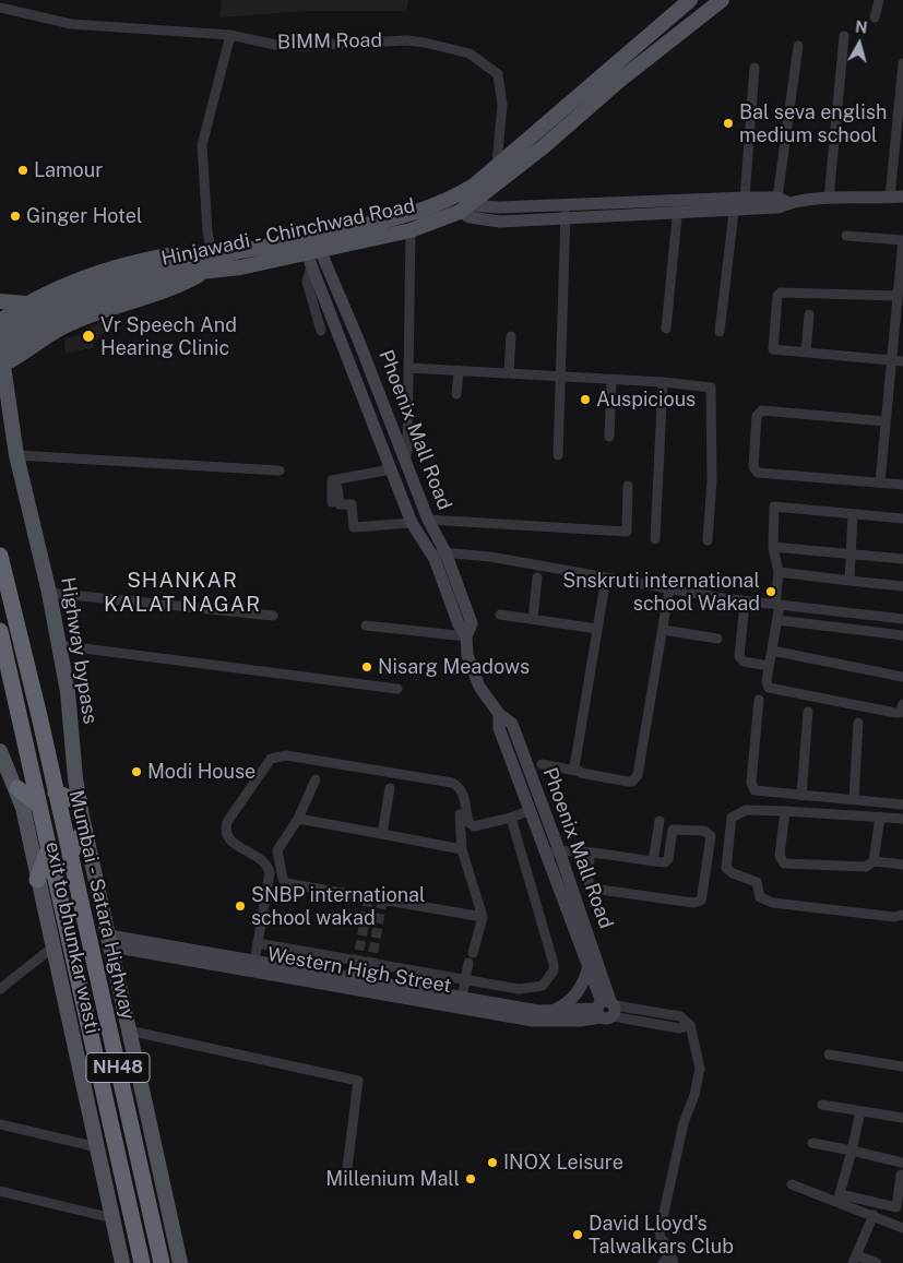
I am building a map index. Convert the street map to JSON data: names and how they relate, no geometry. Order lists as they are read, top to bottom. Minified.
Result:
{"streets":{"highway":["Mumbai - Satara Highway","NH48"],"main road":["Hinjawadi - Chinchwad Road","Highway bypass","exit to bhumkar wasti"],"street":["BIMM Road","Phoenix Mall Road","Western High Street"]},"crossings":[["BIMM Road","Hinjawadi - Chinchwad Road"],["Hinjawadi - Chinchwad Road","Phoenix Mall Road"],["Phoenix Mall Road","Western High Street"],["Highway bypass","Western High Street"]],"districts":["SHANKAR KALAT NAGAR"],"places":["Bal seva english medium school","Lamour","Ginger Hotel","Vr Speech And Hearing Clinic","Auspicious","Snskruti international school Wakad","Nisarg Meadows","Modi House","SNBP international school wakad","INOX Leisure","Millenium Mall","David Lloyd's Talwalkars Club"],"north":"top"}
